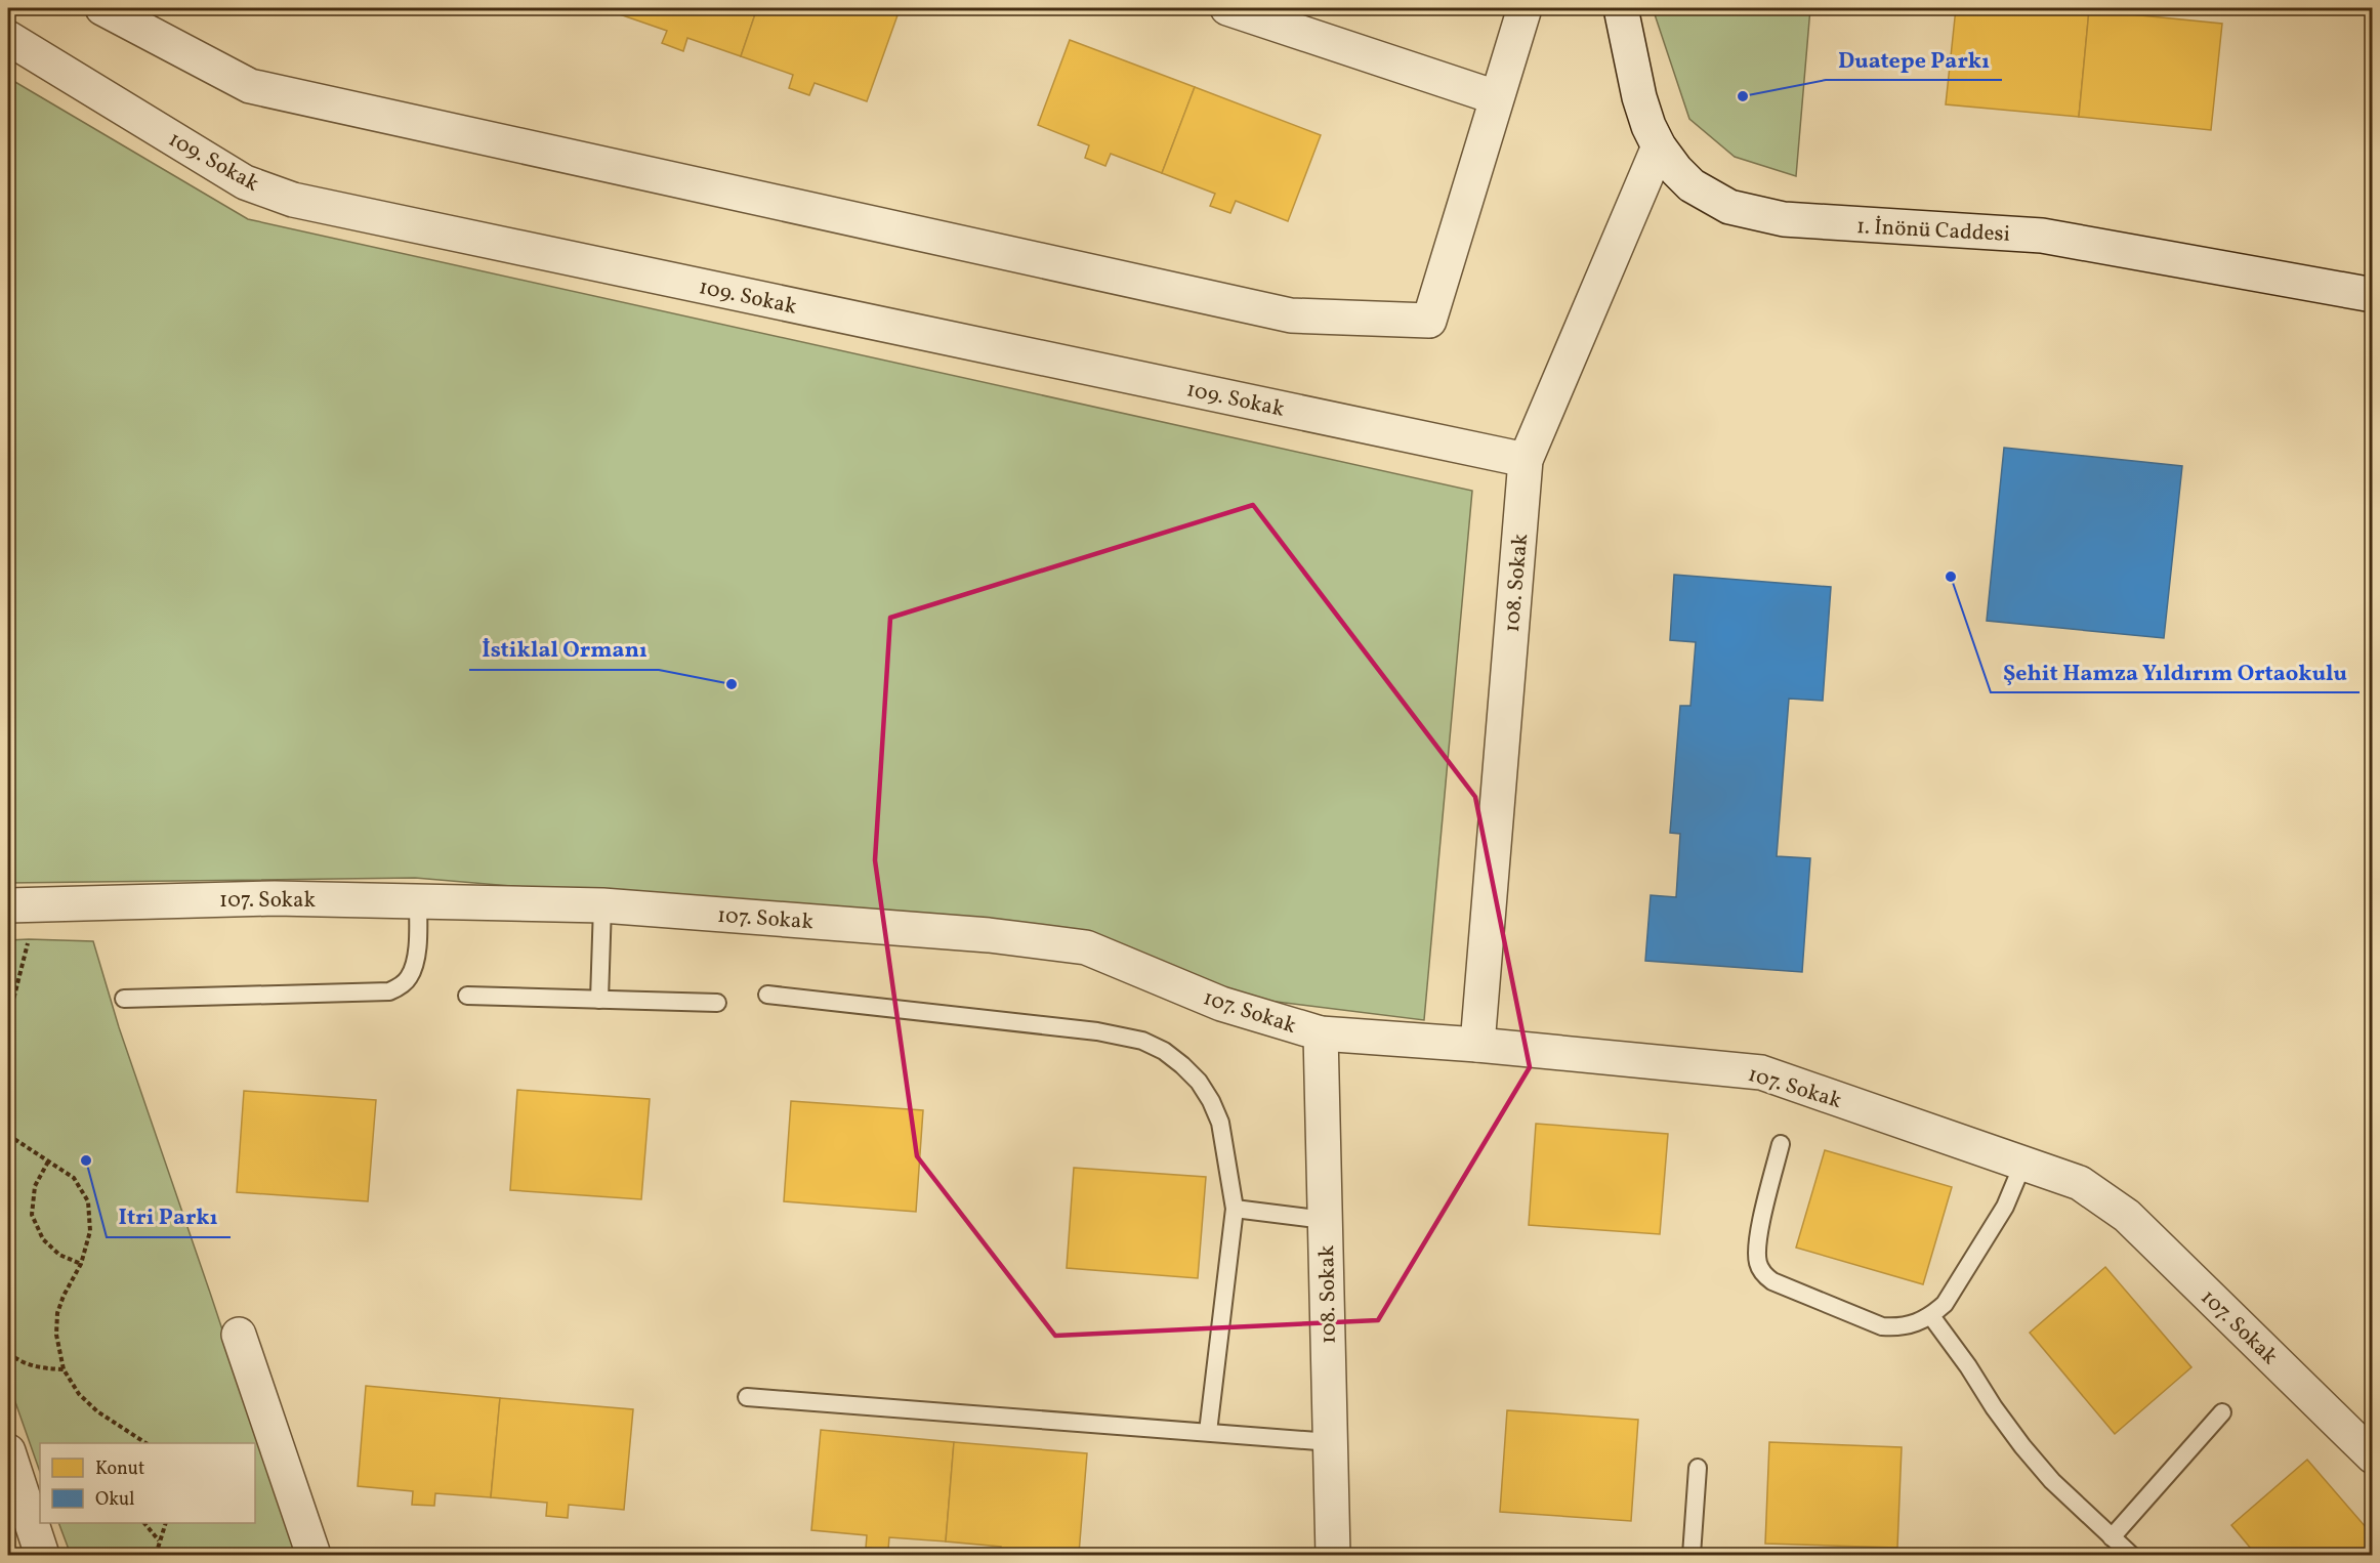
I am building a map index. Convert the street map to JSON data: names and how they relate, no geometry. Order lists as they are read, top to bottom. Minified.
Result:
{"streets":{"street":["109. Sokak","1. İnönü Caddesi","108. Sokak","107. Sokak"]},"crossings":[["109. Sokak","108. Sokak"],["1. İnönü Caddesi","108. Sokak"],["108. Sokak","107. Sokak"]],"places":["Duatepe Parkı","Şehit Hamza Yıldırım Ortaokulu","İstiklal Ormanı","Itri Parkı"],"legend":["Konut","Okul"]}
